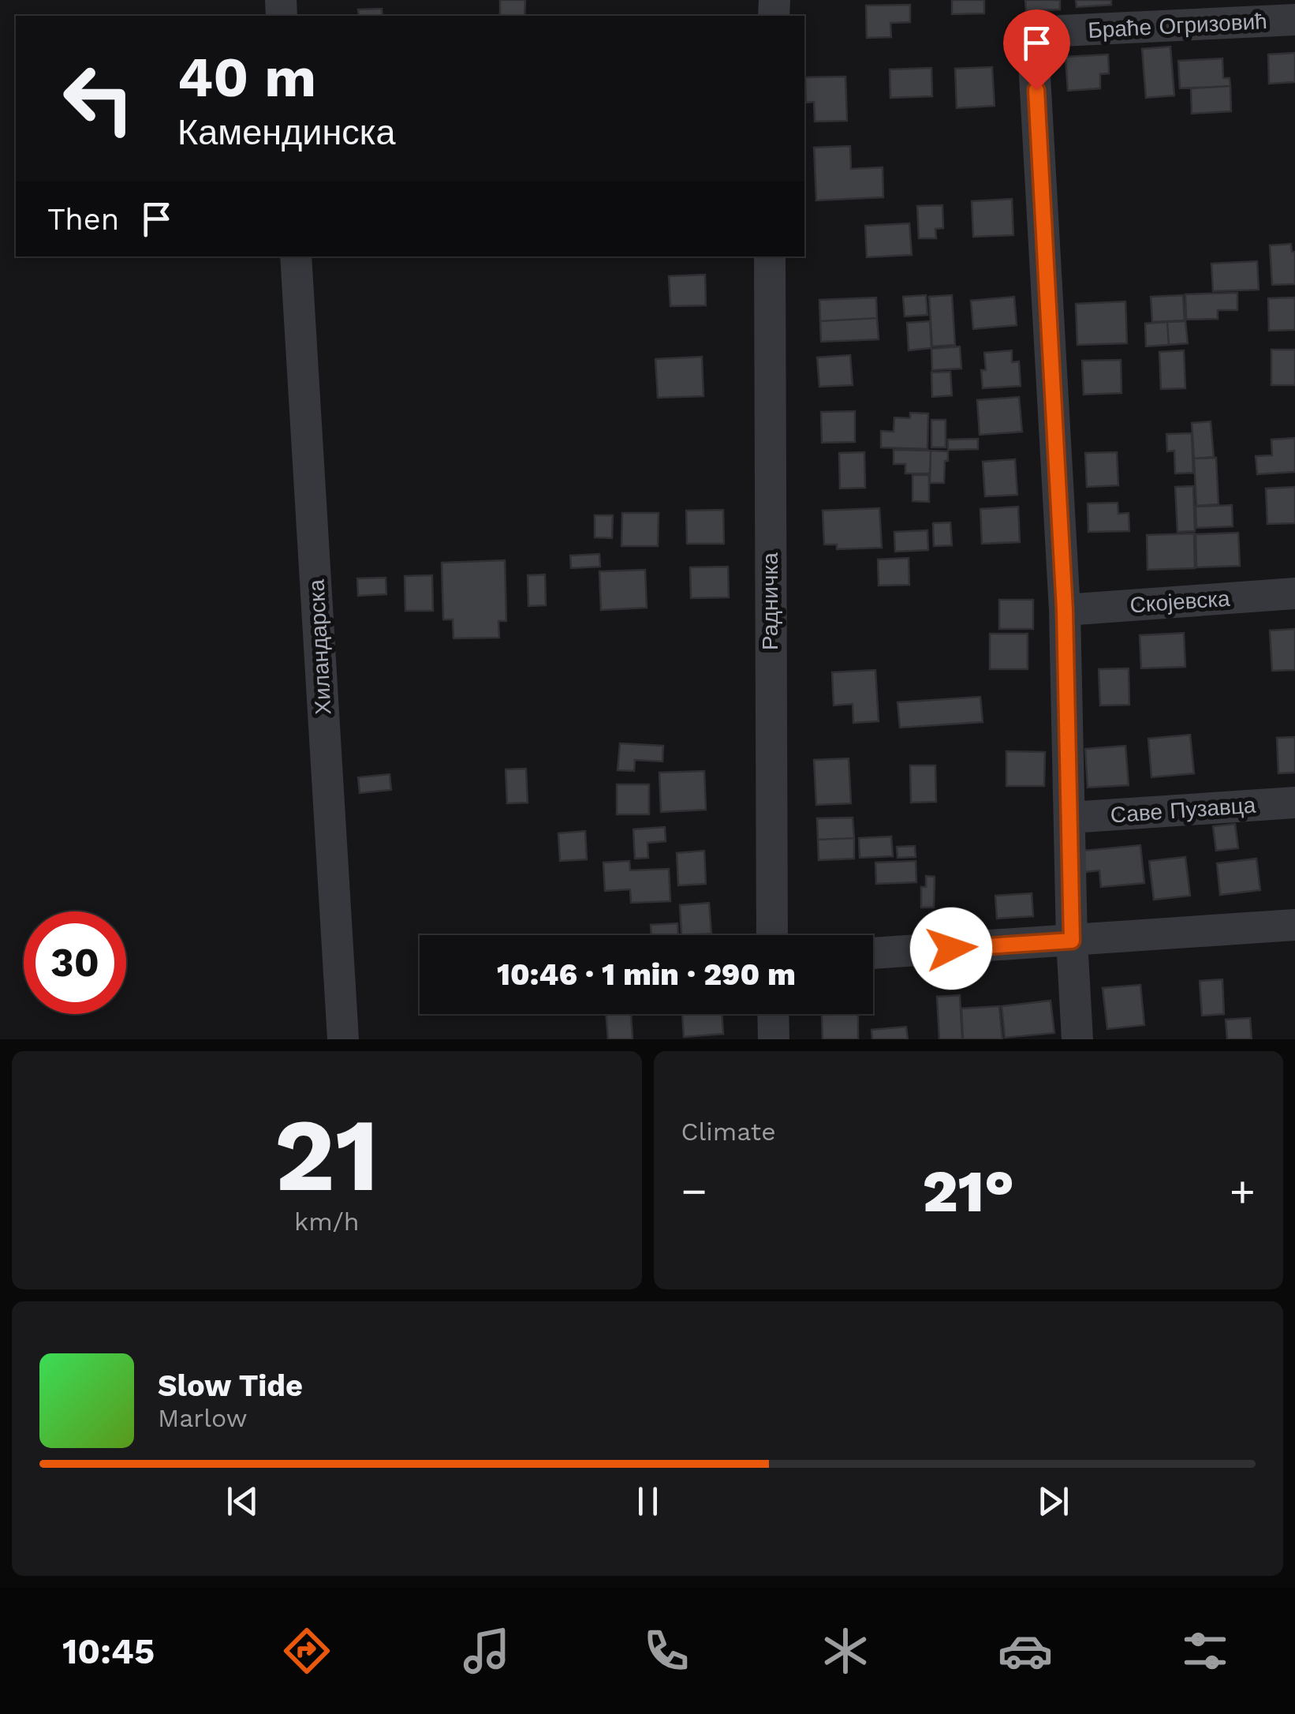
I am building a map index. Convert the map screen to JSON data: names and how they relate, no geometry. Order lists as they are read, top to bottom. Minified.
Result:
{"streets":{"street":["Браће Огризовић","Радничка","Скојевска","Хиландарска","Саве Пузавца"]},"crossings":[["Браће Огризовић","Скојевска"]],"page":{"turn":["40 m","Камендинска"],"then":"Then","limit":"30","trip":"10:46 · 1 min · 290 m","tile":[["21","km/h"],"Climate"],"heat":["−","21°","+"],"song":["Slow Tide","Marlow"],"tabs":"10:45"}}
